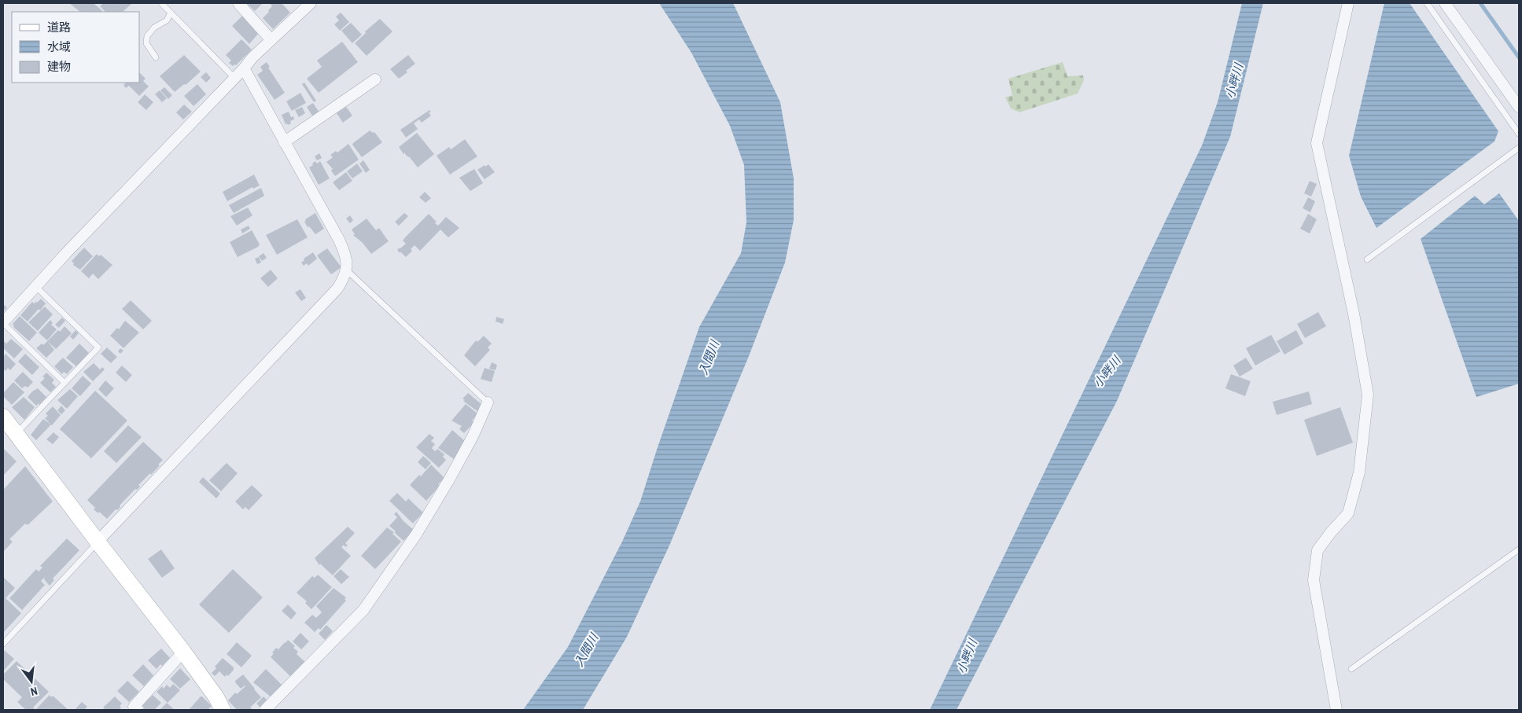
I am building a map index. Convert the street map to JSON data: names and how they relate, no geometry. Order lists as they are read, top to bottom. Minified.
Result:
{"water":["小畔川","入間川"],"legend":["道路","水域","建物"],"north":"bottom"}
